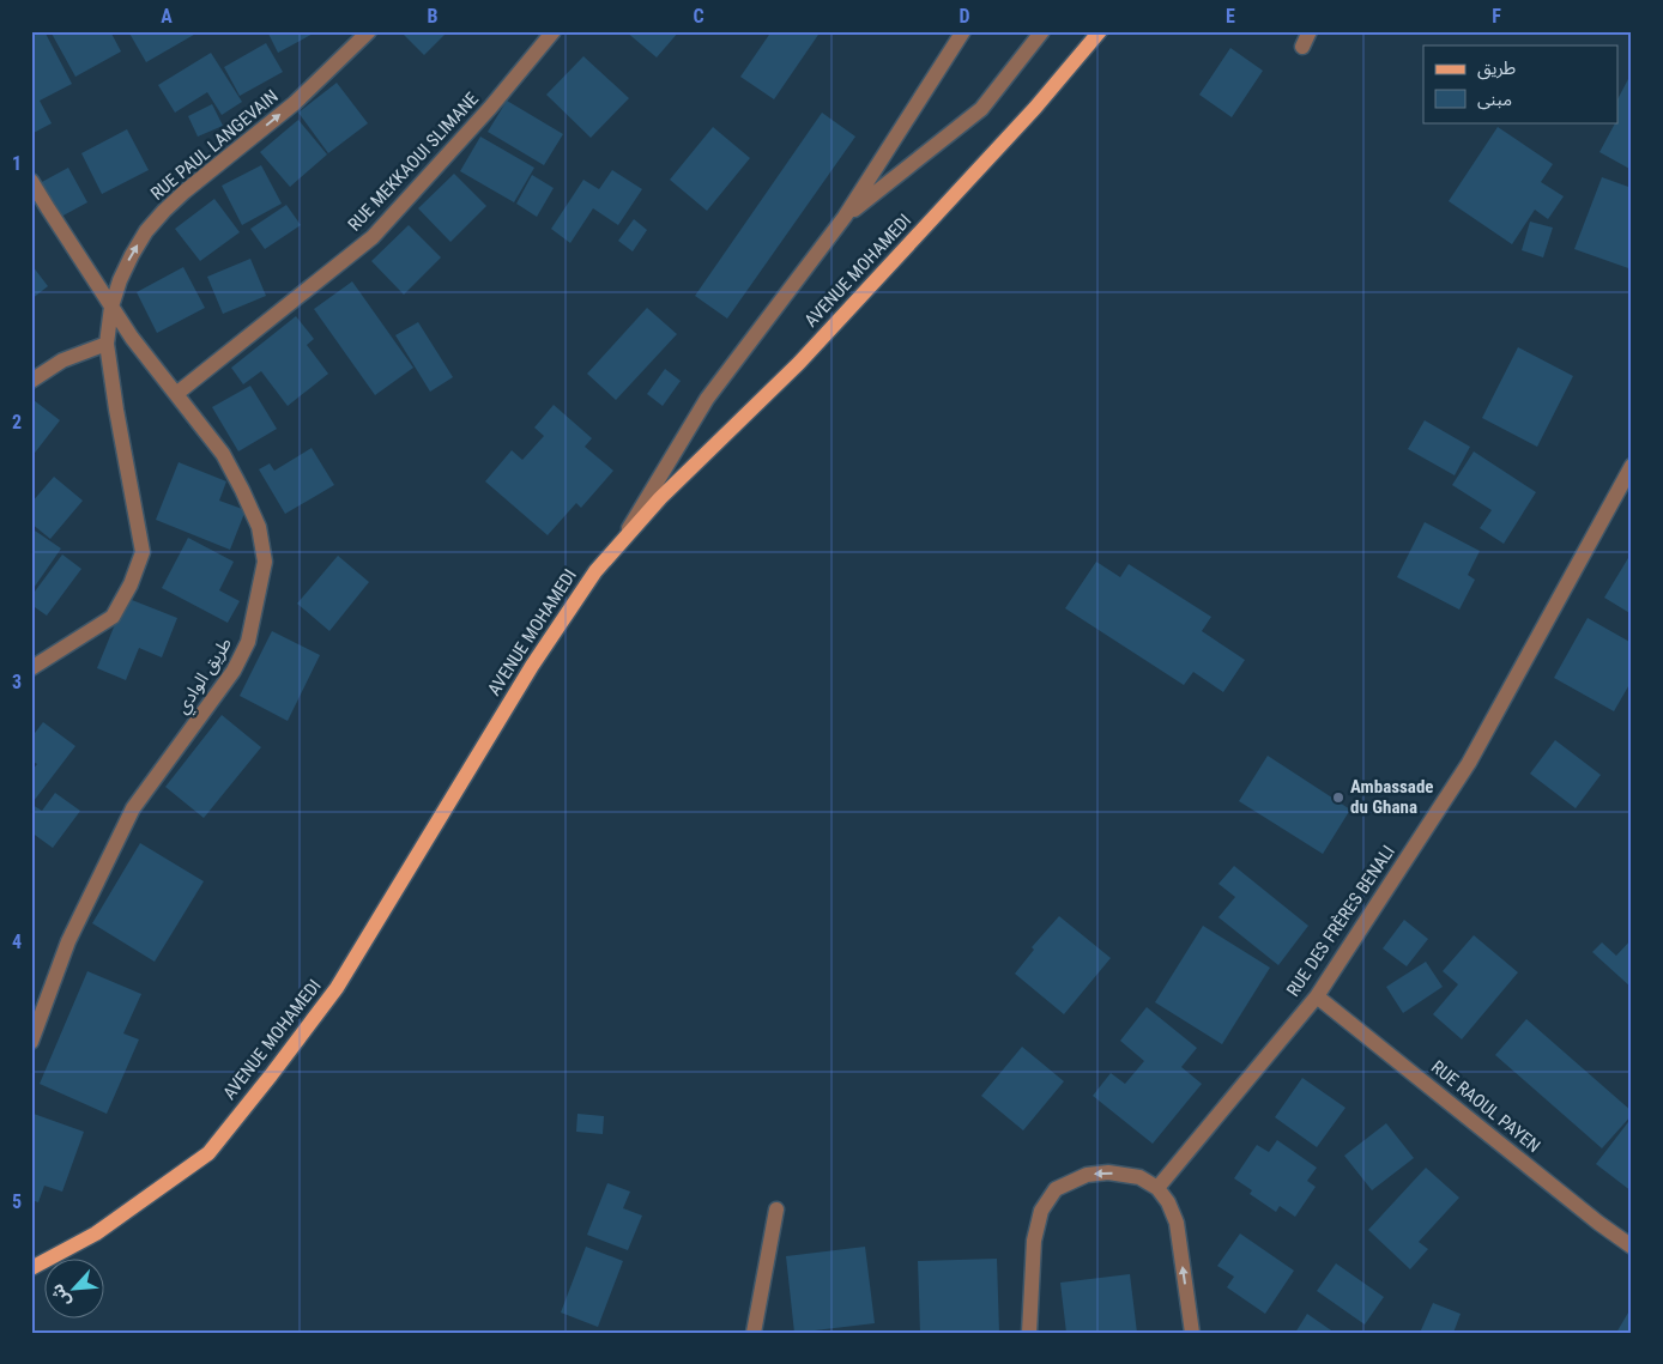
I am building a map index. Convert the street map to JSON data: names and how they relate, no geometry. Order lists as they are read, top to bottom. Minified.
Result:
{"streets":{"main road":["AVENUE MOHAMEDI"],"street":["RUE PAUL LANGEVAIN","RUE MEKKAOUI SLIMANE","طريق الوادي","RUE DES FRÈRES BENALI","RUE RAOUL PAYEN"]},"crossings":[["RUE PAUL LANGEVAIN","طريق الوادي"],["RUE MEKKAOUI SLIMANE","طريق الوادي"],["RUE DES FRÈRES BENALI","RUE RAOUL PAYEN"]],"one_way":["RUE PAUL LANGEVAIN"],"places":["Ambassade du Ghana"],"legend":["طريق","مبنى"],"north":"bottom left","grid":{"columns":["A","B","C","D","E","F"],"rows":["1","2","3","4","5"]}}
